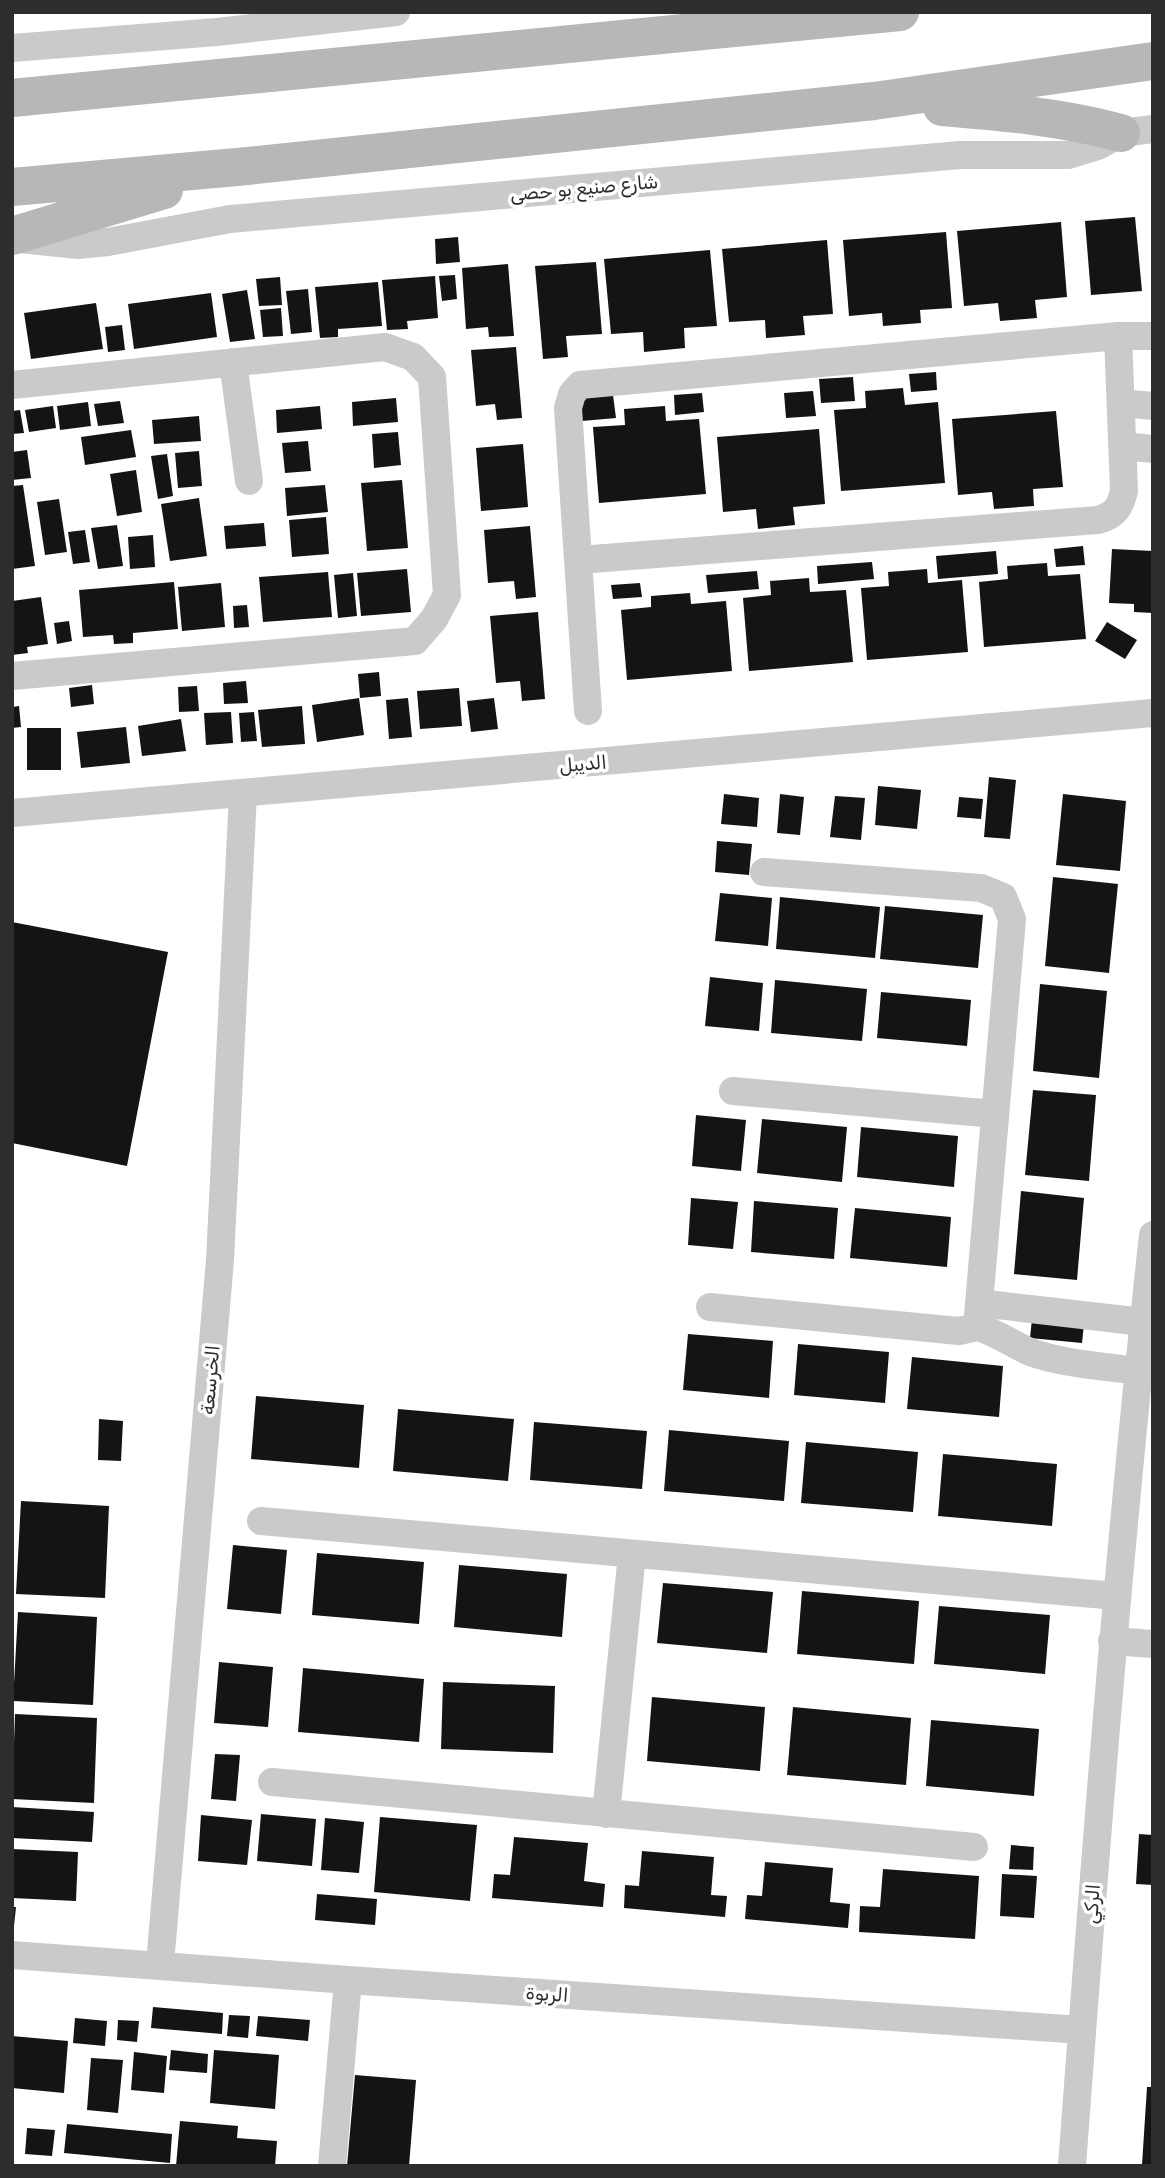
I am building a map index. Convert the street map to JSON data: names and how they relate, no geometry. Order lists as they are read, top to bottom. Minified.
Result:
{"streets":{"street":["شارع صنيع بو حصى","الديبل","الخرسعة","الركي","الربوة"]},"crossings":[["الديبل","الخرسعة"],["الخرسعة","الربوة"],["الركي","الربوة"]]}
